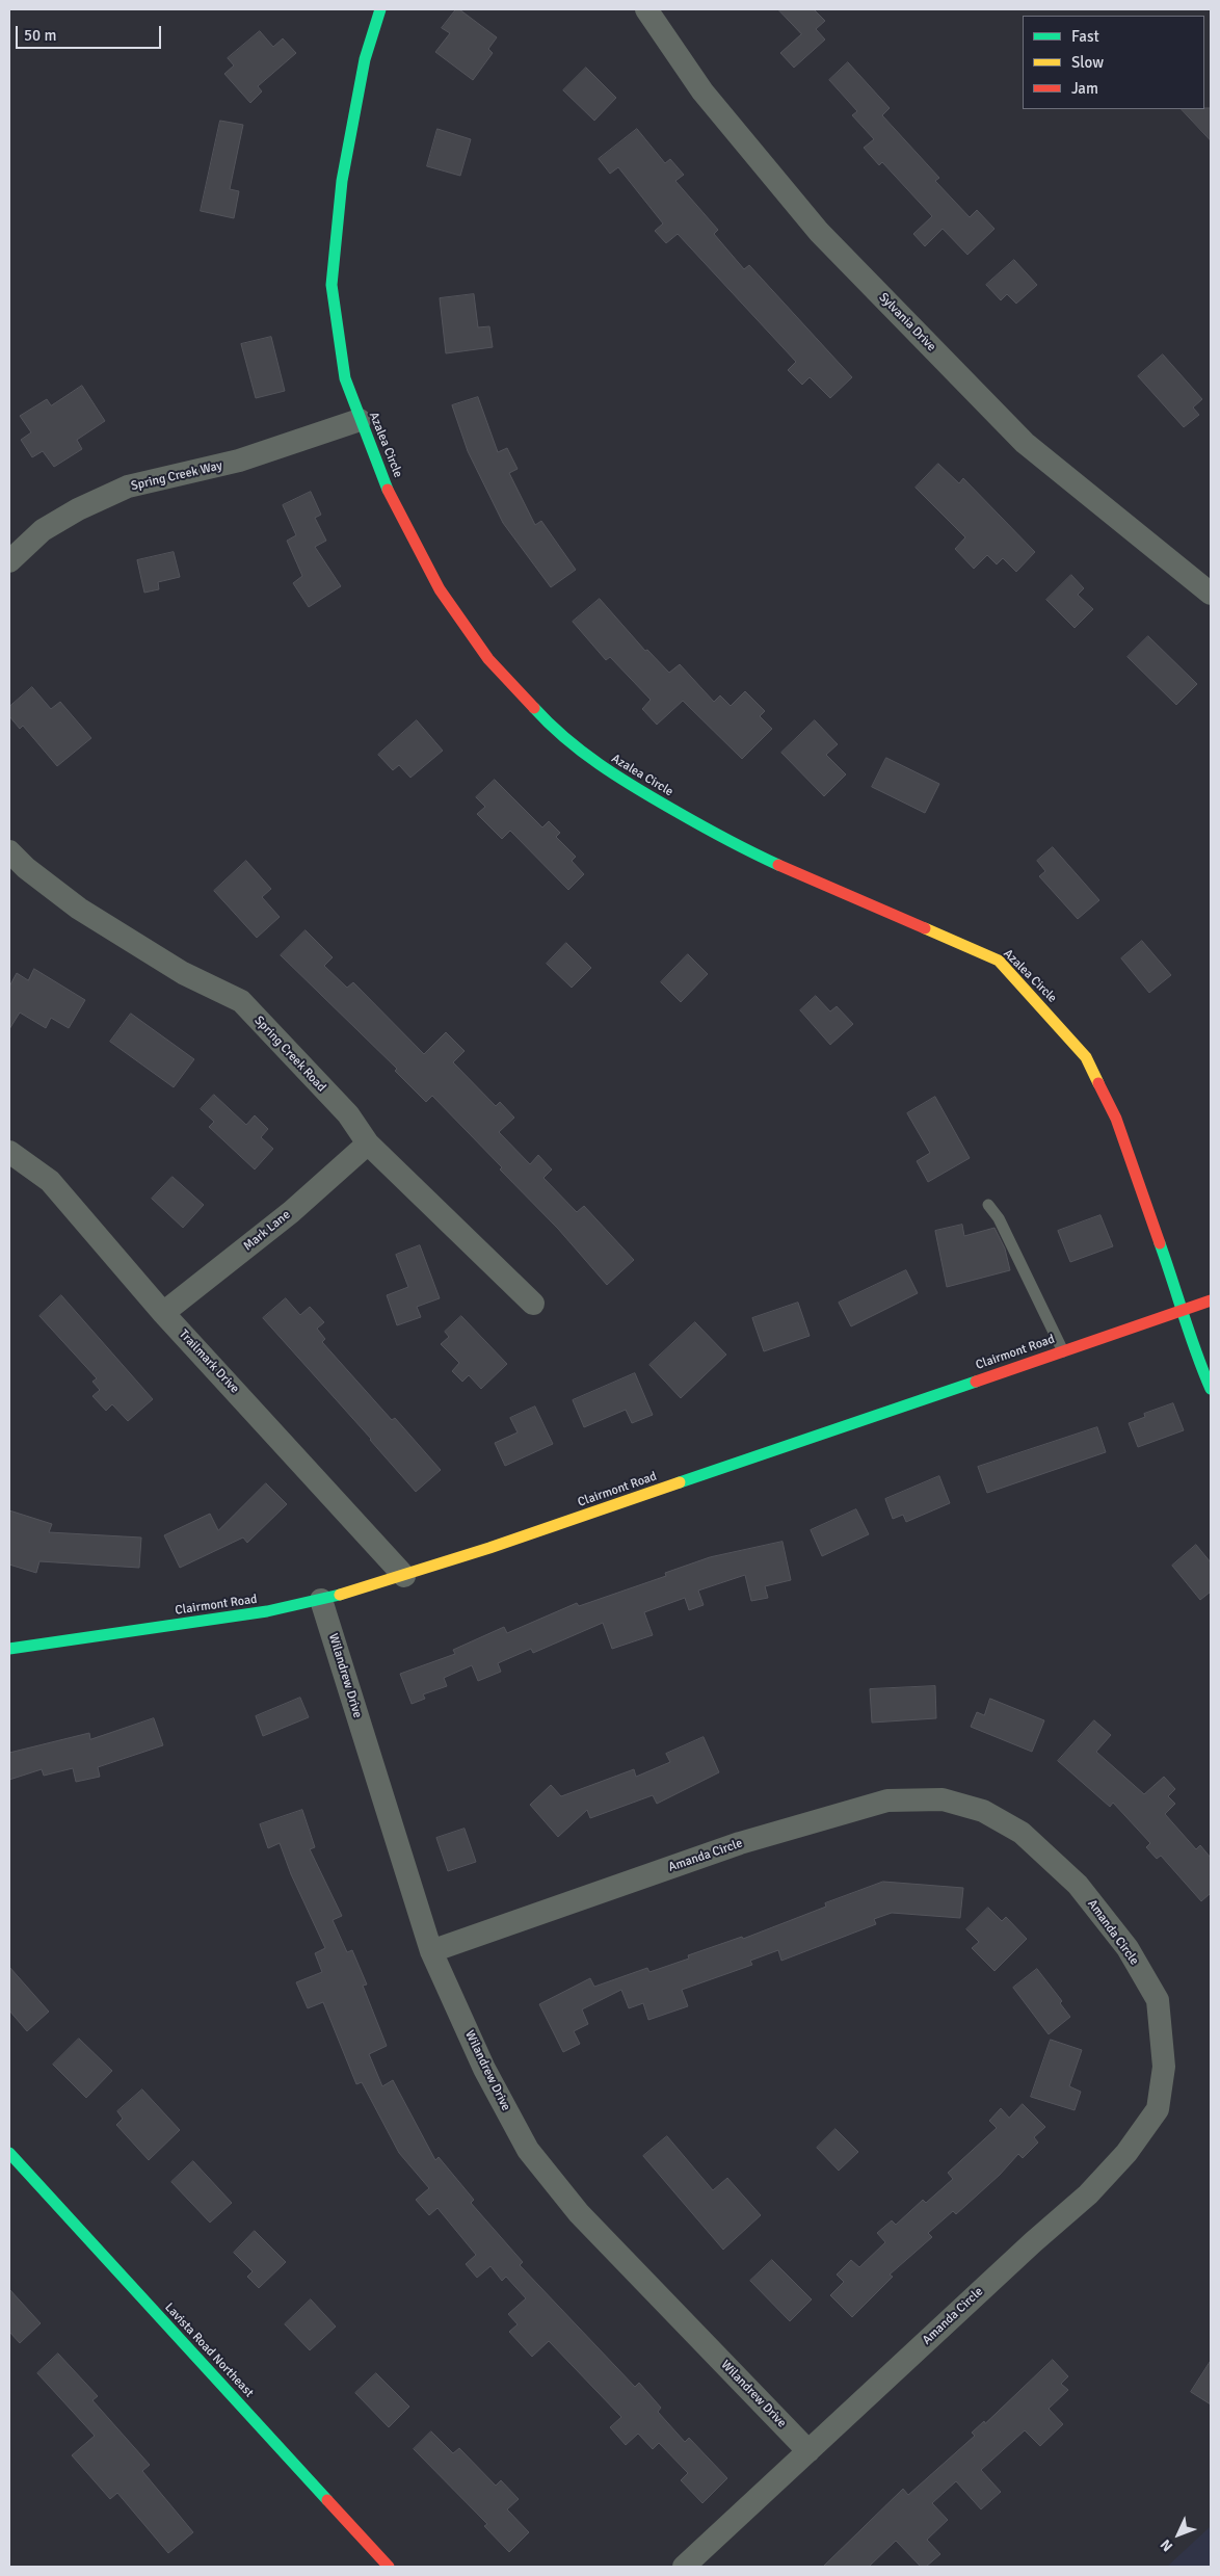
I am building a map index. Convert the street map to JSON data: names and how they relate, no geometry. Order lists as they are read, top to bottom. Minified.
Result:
{"streets":{"main road":["Azalea Circle","Clairmont Road","Lavista Road Northeast"],"street":["Sylvania Drive","Spring Creek Way","Spring Creek Road","Mark Lane","Trailmark Drive","Wilandrew Drive","Amanda Circle"]},"crossings":[["Azalea Circle","Spring Creek Way"],["Azalea Circle","Clairmont Road"],["Spring Creek Road","Mark Lane"],["Mark Lane","Trailmark Drive"],["Clairmont Road","Trailmark Drive"],["Clairmont Road","Wilandrew Drive"],["Wilandrew Drive","Amanda Circle"]],"legend":["Fast","Slow","Jam"],"scale_bar":"50 m","north":"bottom left"}
